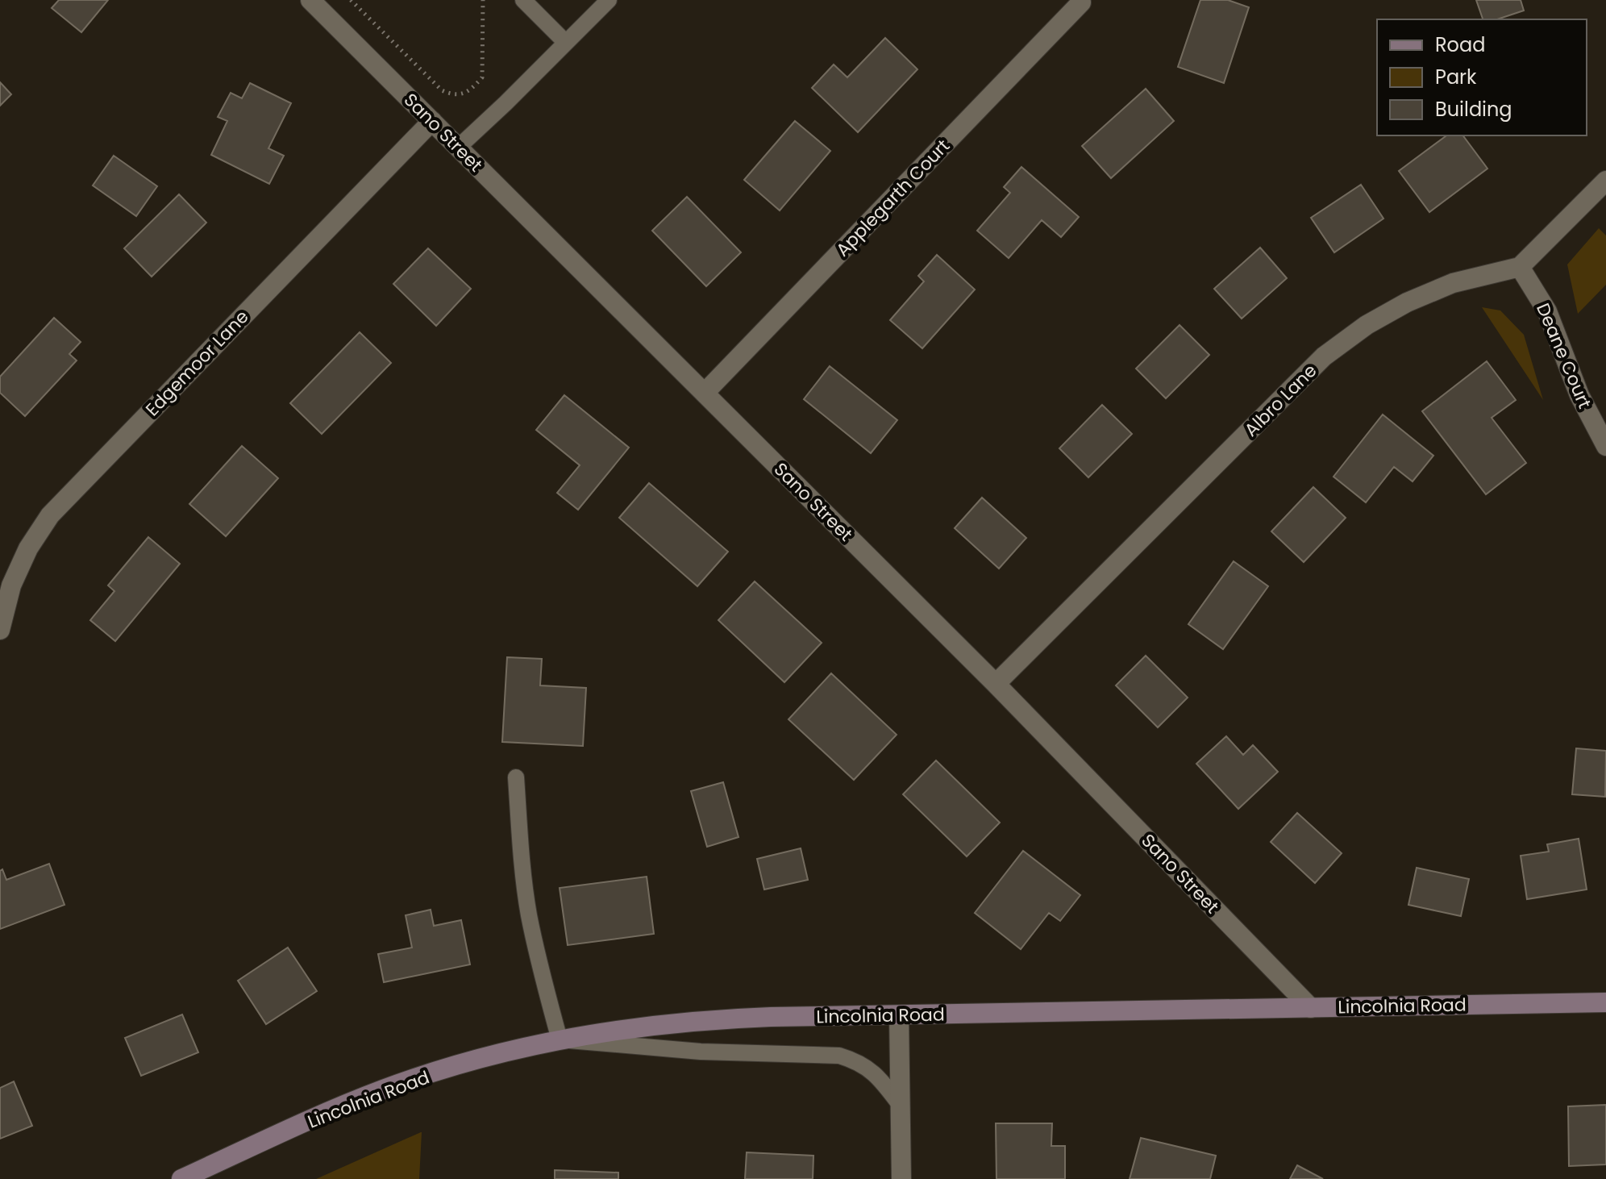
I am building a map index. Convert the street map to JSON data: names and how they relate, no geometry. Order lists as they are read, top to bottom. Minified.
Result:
{"streets":{"main road":["Lincolnia Road"],"street":["Sano Street","Applegarth Court","Deane Court","Edgemoor Lane","Albro Lane"]},"crossings":[["Sano Street","Applegarth Court"],["Sano Street","Edgemoor Lane"],["Sano Street","Albro Lane"],["Sano Street","Lincolnia Road"],["Deane Court","Albro Lane"]],"legend":["Road","Park","Building"]}
